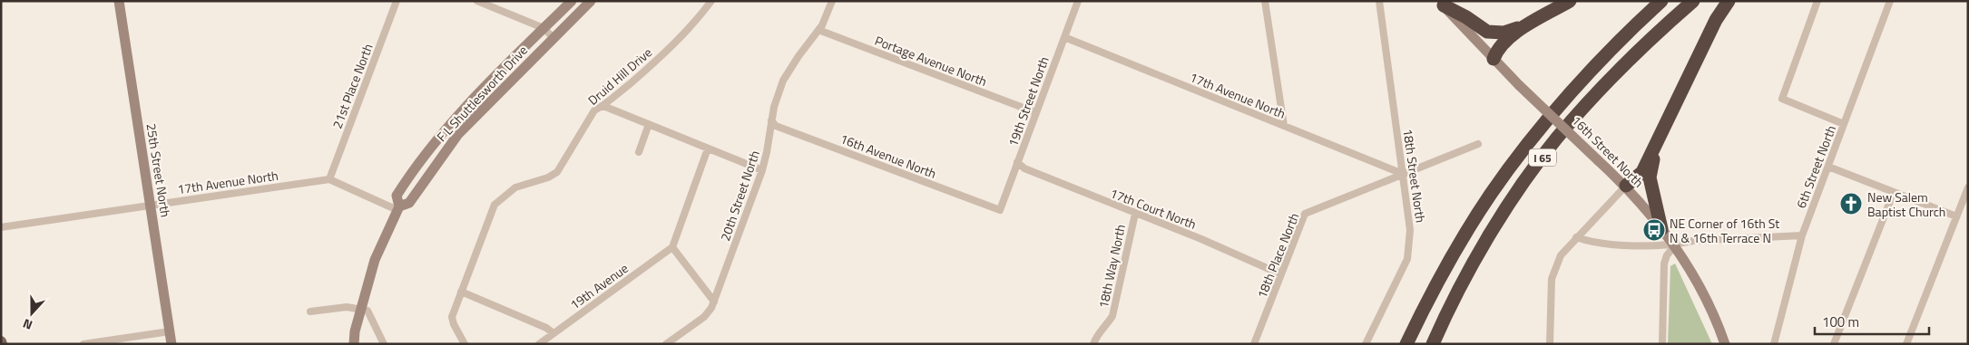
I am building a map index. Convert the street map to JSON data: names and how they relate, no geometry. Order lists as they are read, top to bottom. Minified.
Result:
{"streets":{"highway":["I 65"],"street":["Portage Avenue North","Druid Hill Drive","21st Place North","F L Shuttlesworth Drive","17th Avenue North","19th Street North","16th Street North","16th Avenue North","6th Street North","25th Street North","18th Street North","20th Street North","17th Court North","18th Place North","18th Way North","19th Avenue"]},"crossings":[["Portage Avenue North","19th Street North"],["Portage Avenue North","20th Street North"],["21st Place North","17th Avenue North"],["17th Avenue North","19th Street North"],["17th Avenue North","25th Street North"],["17th Avenue North","18th Street North"],["17th Avenue North","18th Place North"],["19th Street North","16th Avenue North"],["19th Street North","17th Court North"],["16th Avenue North","20th Street North"],["18th Street North","18th Place North"],["17th Court North","18th Place North"],["17th Court North","18th Way North"]],"places":{"church":["New Salem Baptist Church"],"bus stop":["NE Corner of 16th St N & 16th Terrace N"]},"scale_bar":"100 m","north":"bottom"}
